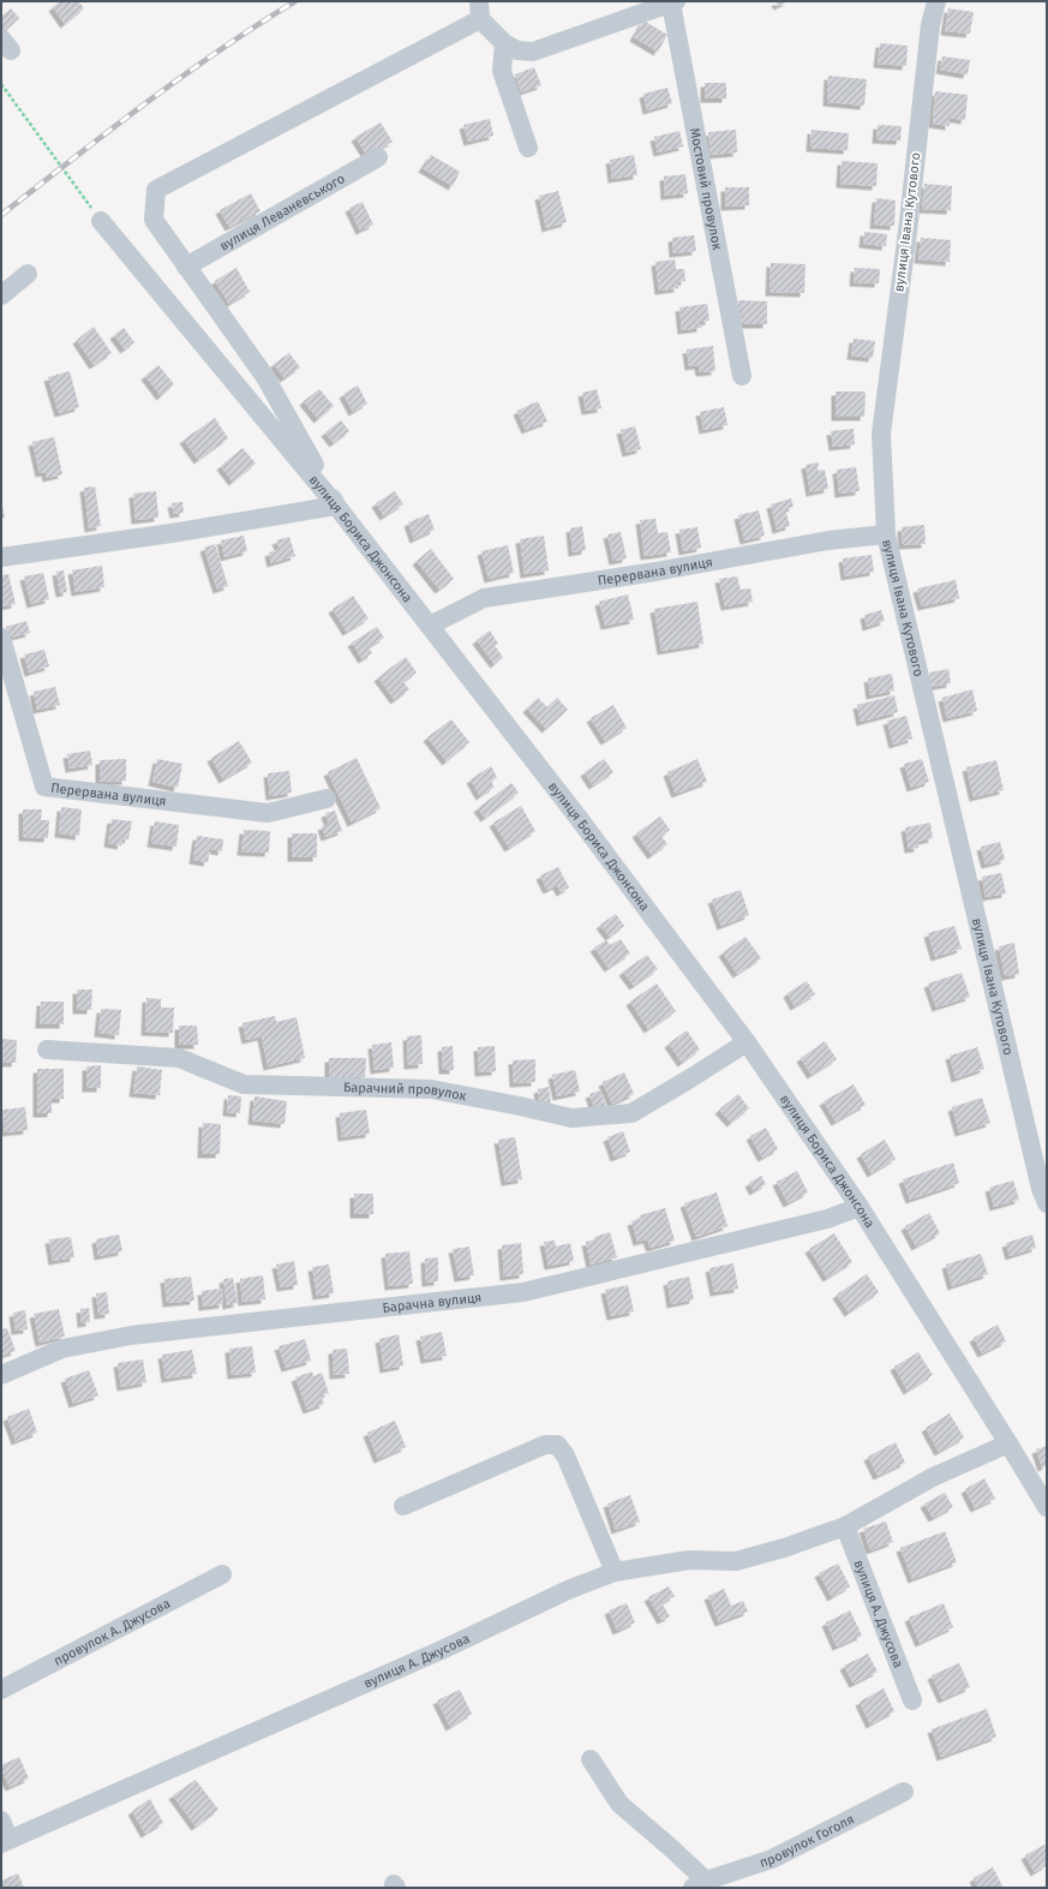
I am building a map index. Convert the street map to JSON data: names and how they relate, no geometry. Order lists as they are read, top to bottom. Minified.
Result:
{"streets":{"street":["Мостовий провулок","вулиця Леваневського","вулиця Івана Кутового","вулиця Бориса Джонсона","Перервана вулиця","Барачний провулок","Барачна вулиця","вулиця А. Джусова","провулок А. Джусова","провулок Гоголя"]},"crossings":[["вулиця Івана Кутового","Перервана вулиця"],["вулиця Бориса Джонсона","Перервана вулиця"],["вулиця Бориса Джонсона","Барачний провулок"],["вулиця Бориса Джонсона","Барачна вулиця"],["вулиця Бориса Джонсона","вулиця А. Джусова"]]}
